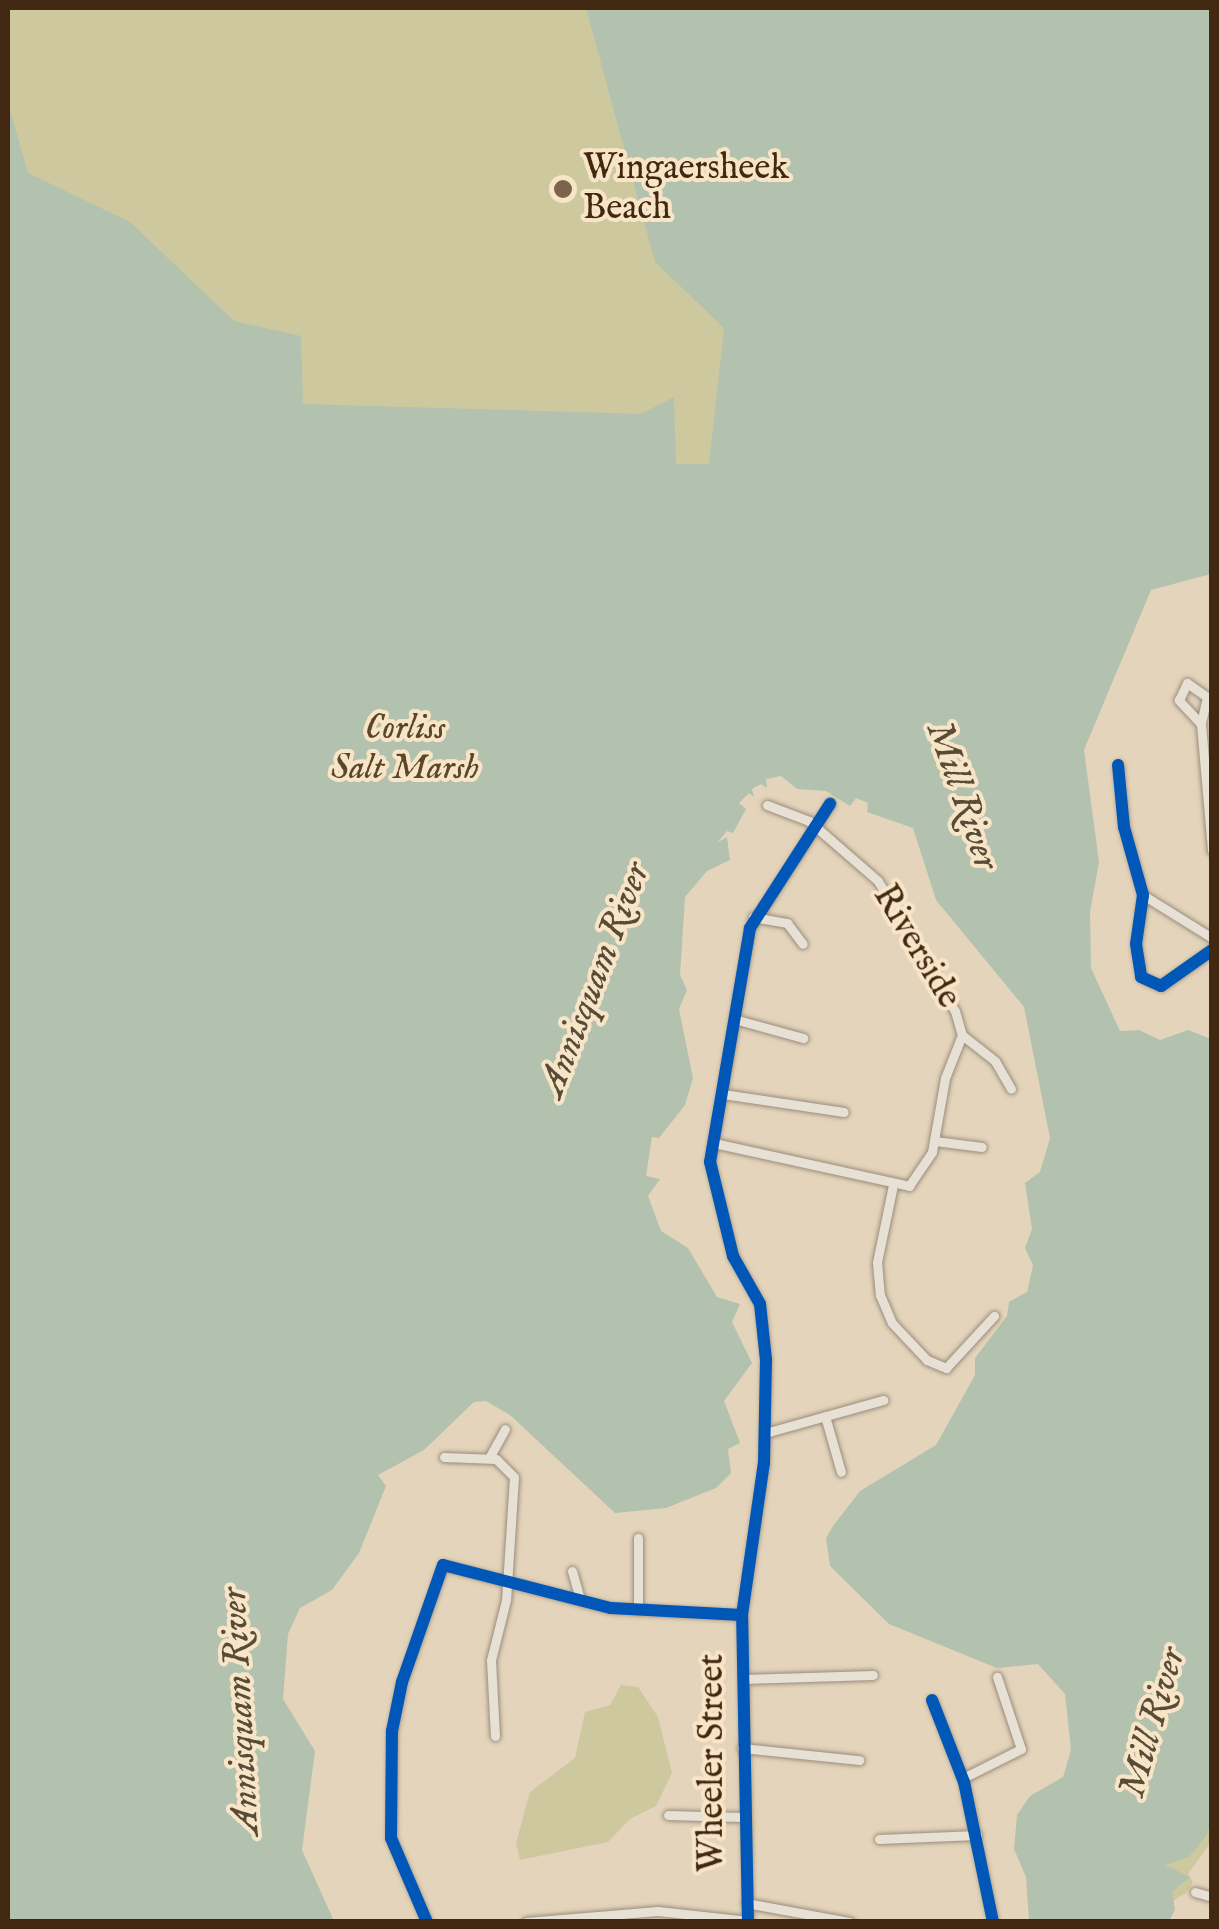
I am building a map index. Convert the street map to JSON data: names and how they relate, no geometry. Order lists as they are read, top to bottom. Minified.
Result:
{"streets":{"street":["Riverside","Wheeler Street"]},"crossings":[["Riverside","Wheeler Street"]],"water":["Mill River","Annisquam River"],"parks":["Corliss Salt Marsh"],"places":["Wingaersheek Beach"]}
